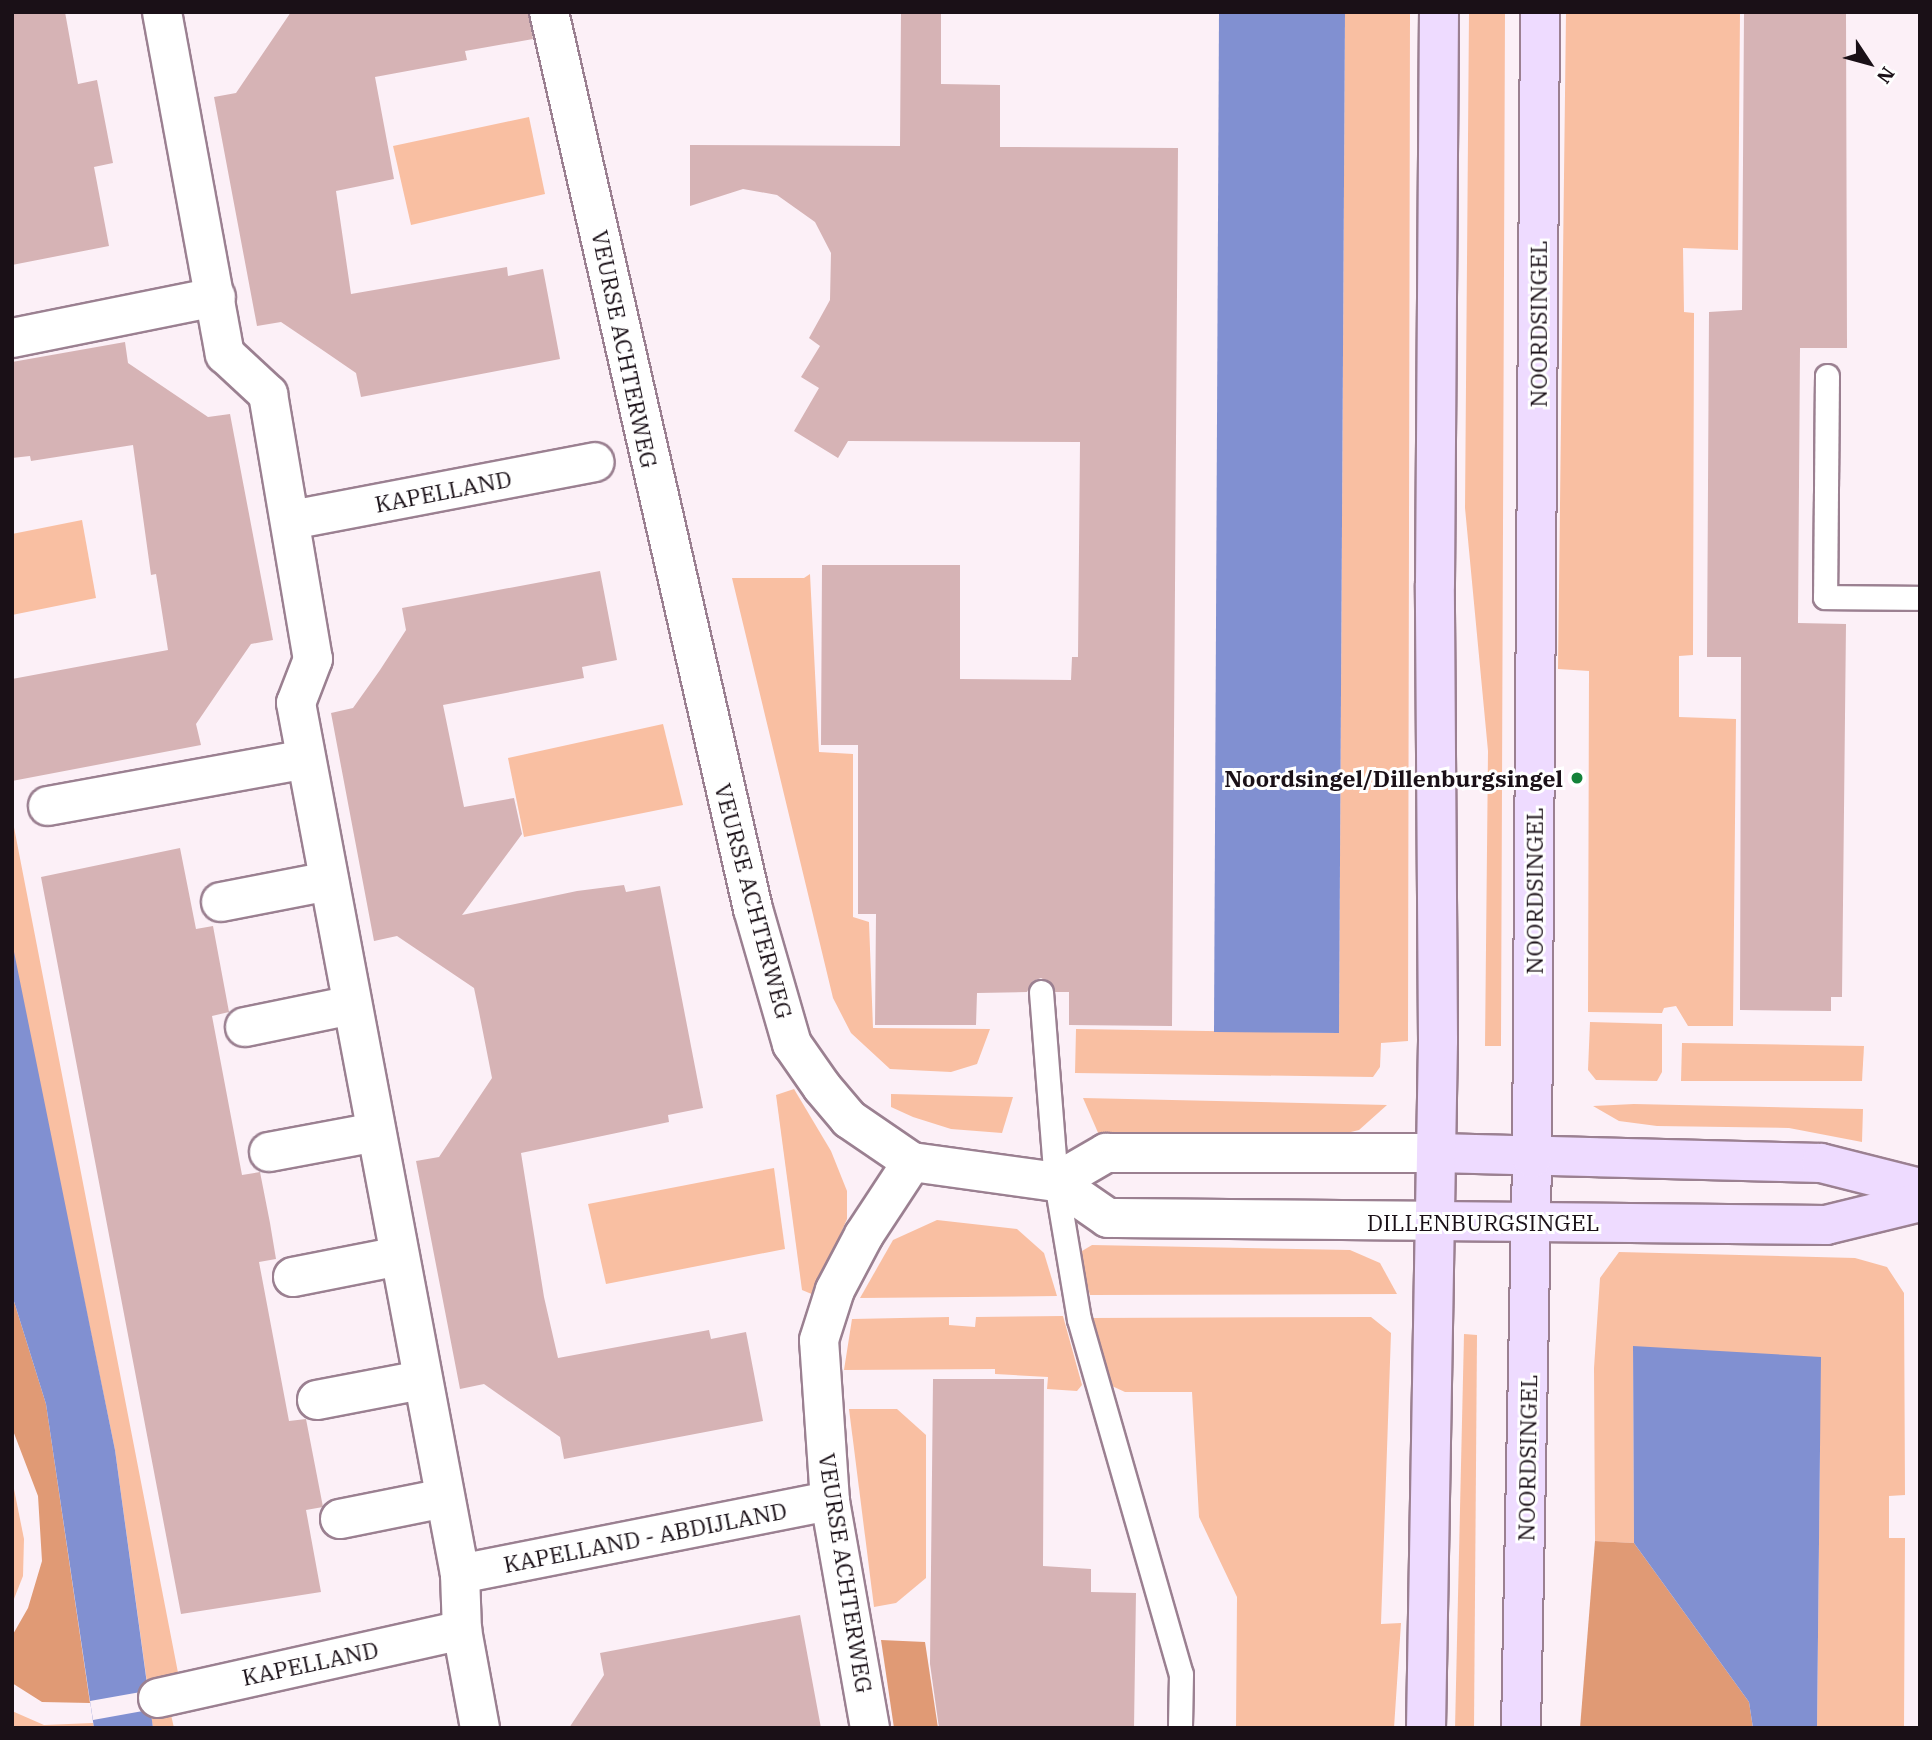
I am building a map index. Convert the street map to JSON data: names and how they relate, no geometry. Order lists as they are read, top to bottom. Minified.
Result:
{"streets":{"main road":["NOORDSINGEL","DILLENBURGSINGEL"],"street":["VEURSE ACHTERWEG","KAPELLAND","KAPELLAND - ABDIJLAND"]},"crossings":[["NOORDSINGEL","DILLENBURGSINGEL"],["VEURSE ACHTERWEG","DILLENBURGSINGEL"],["VEURSE ACHTERWEG","KAPELLAND - ABDIJLAND"]],"places":["Noordsingel/Dillenburgsingel"],"north":"bottom right"}
